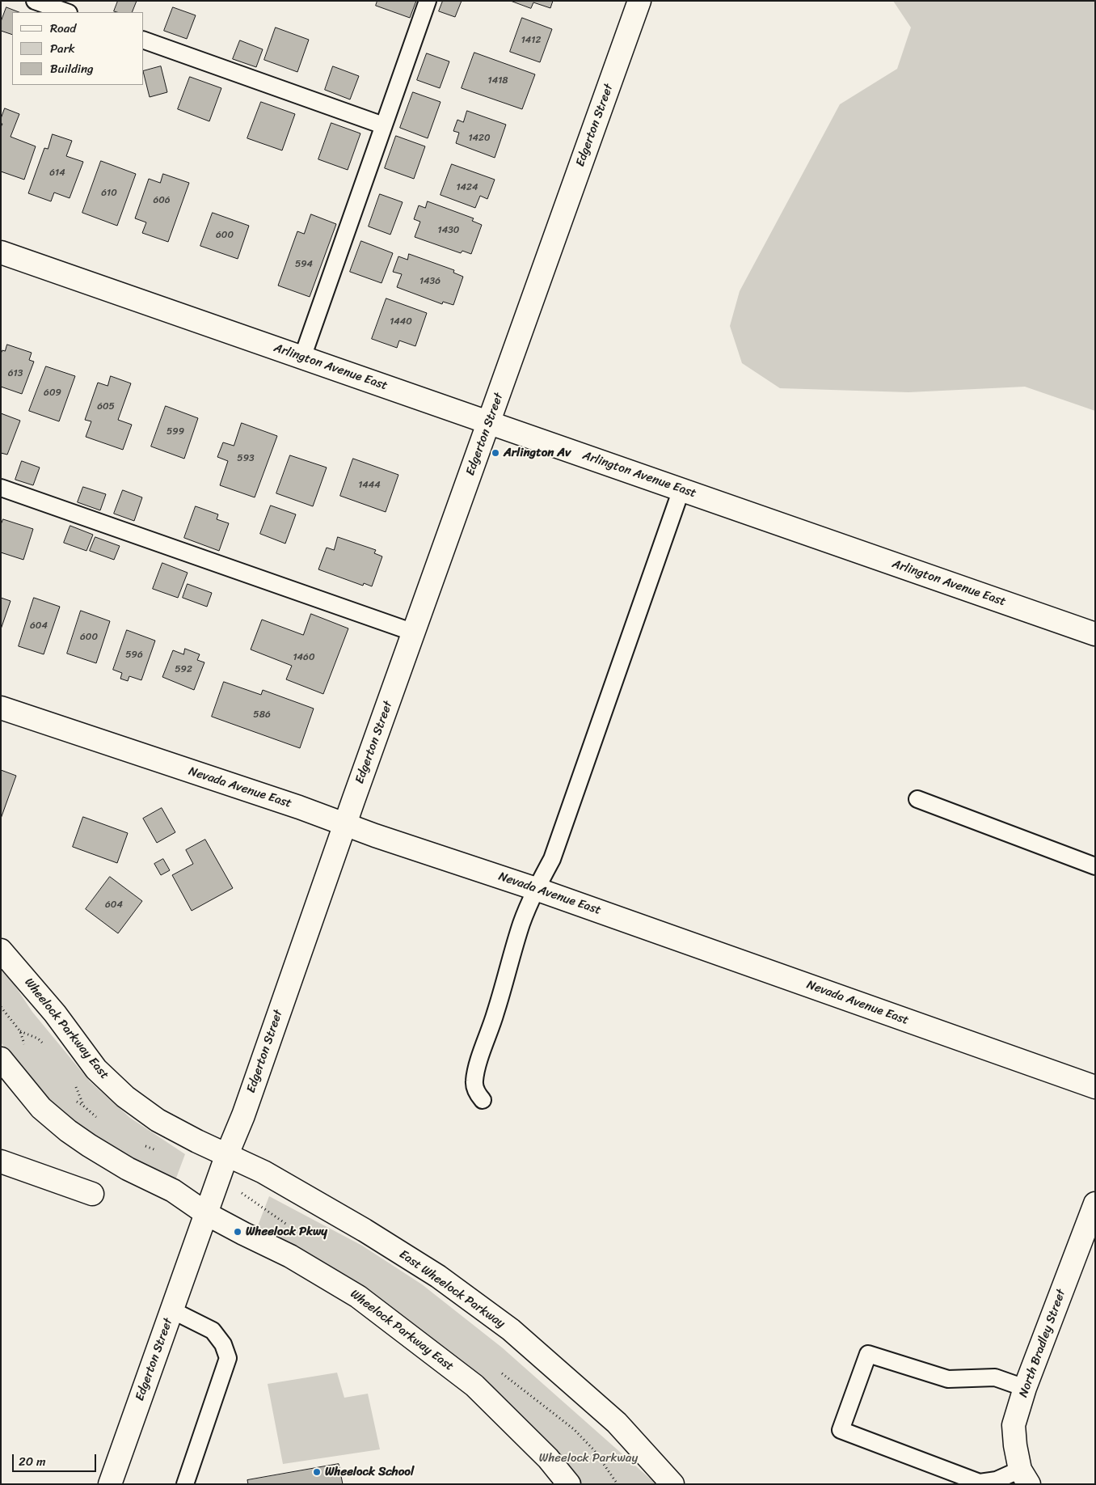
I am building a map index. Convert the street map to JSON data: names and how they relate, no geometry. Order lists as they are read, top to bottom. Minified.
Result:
{"streets":{"street":["Edgerton Street","Arlington Avenue East","Nevada Avenue East","Wheelock Parkway East","East Wheelock Parkway","North Bradley Street"]},"crossings":[["Edgerton Street","Arlington Avenue East"],["Edgerton Street","Nevada Avenue East"],["Edgerton Street","Wheelock Parkway East"],["Edgerton Street","East Wheelock Parkway"],["Wheelock Parkway East","East Wheelock Parkway"]],"parks":["Wheelock Parkway"],"places":["Arlington Av","Wheelock Pkwy","Wheelock School"],"house_numbers":["1412","1418","1420","614","1424","610","606","1430","600","594","1436","1440","613","609","605","599","593","1444","604","600","596","1460","592","586","604"],"legend":["Road","Park","Building"],"scale_bar":"20 m"}
